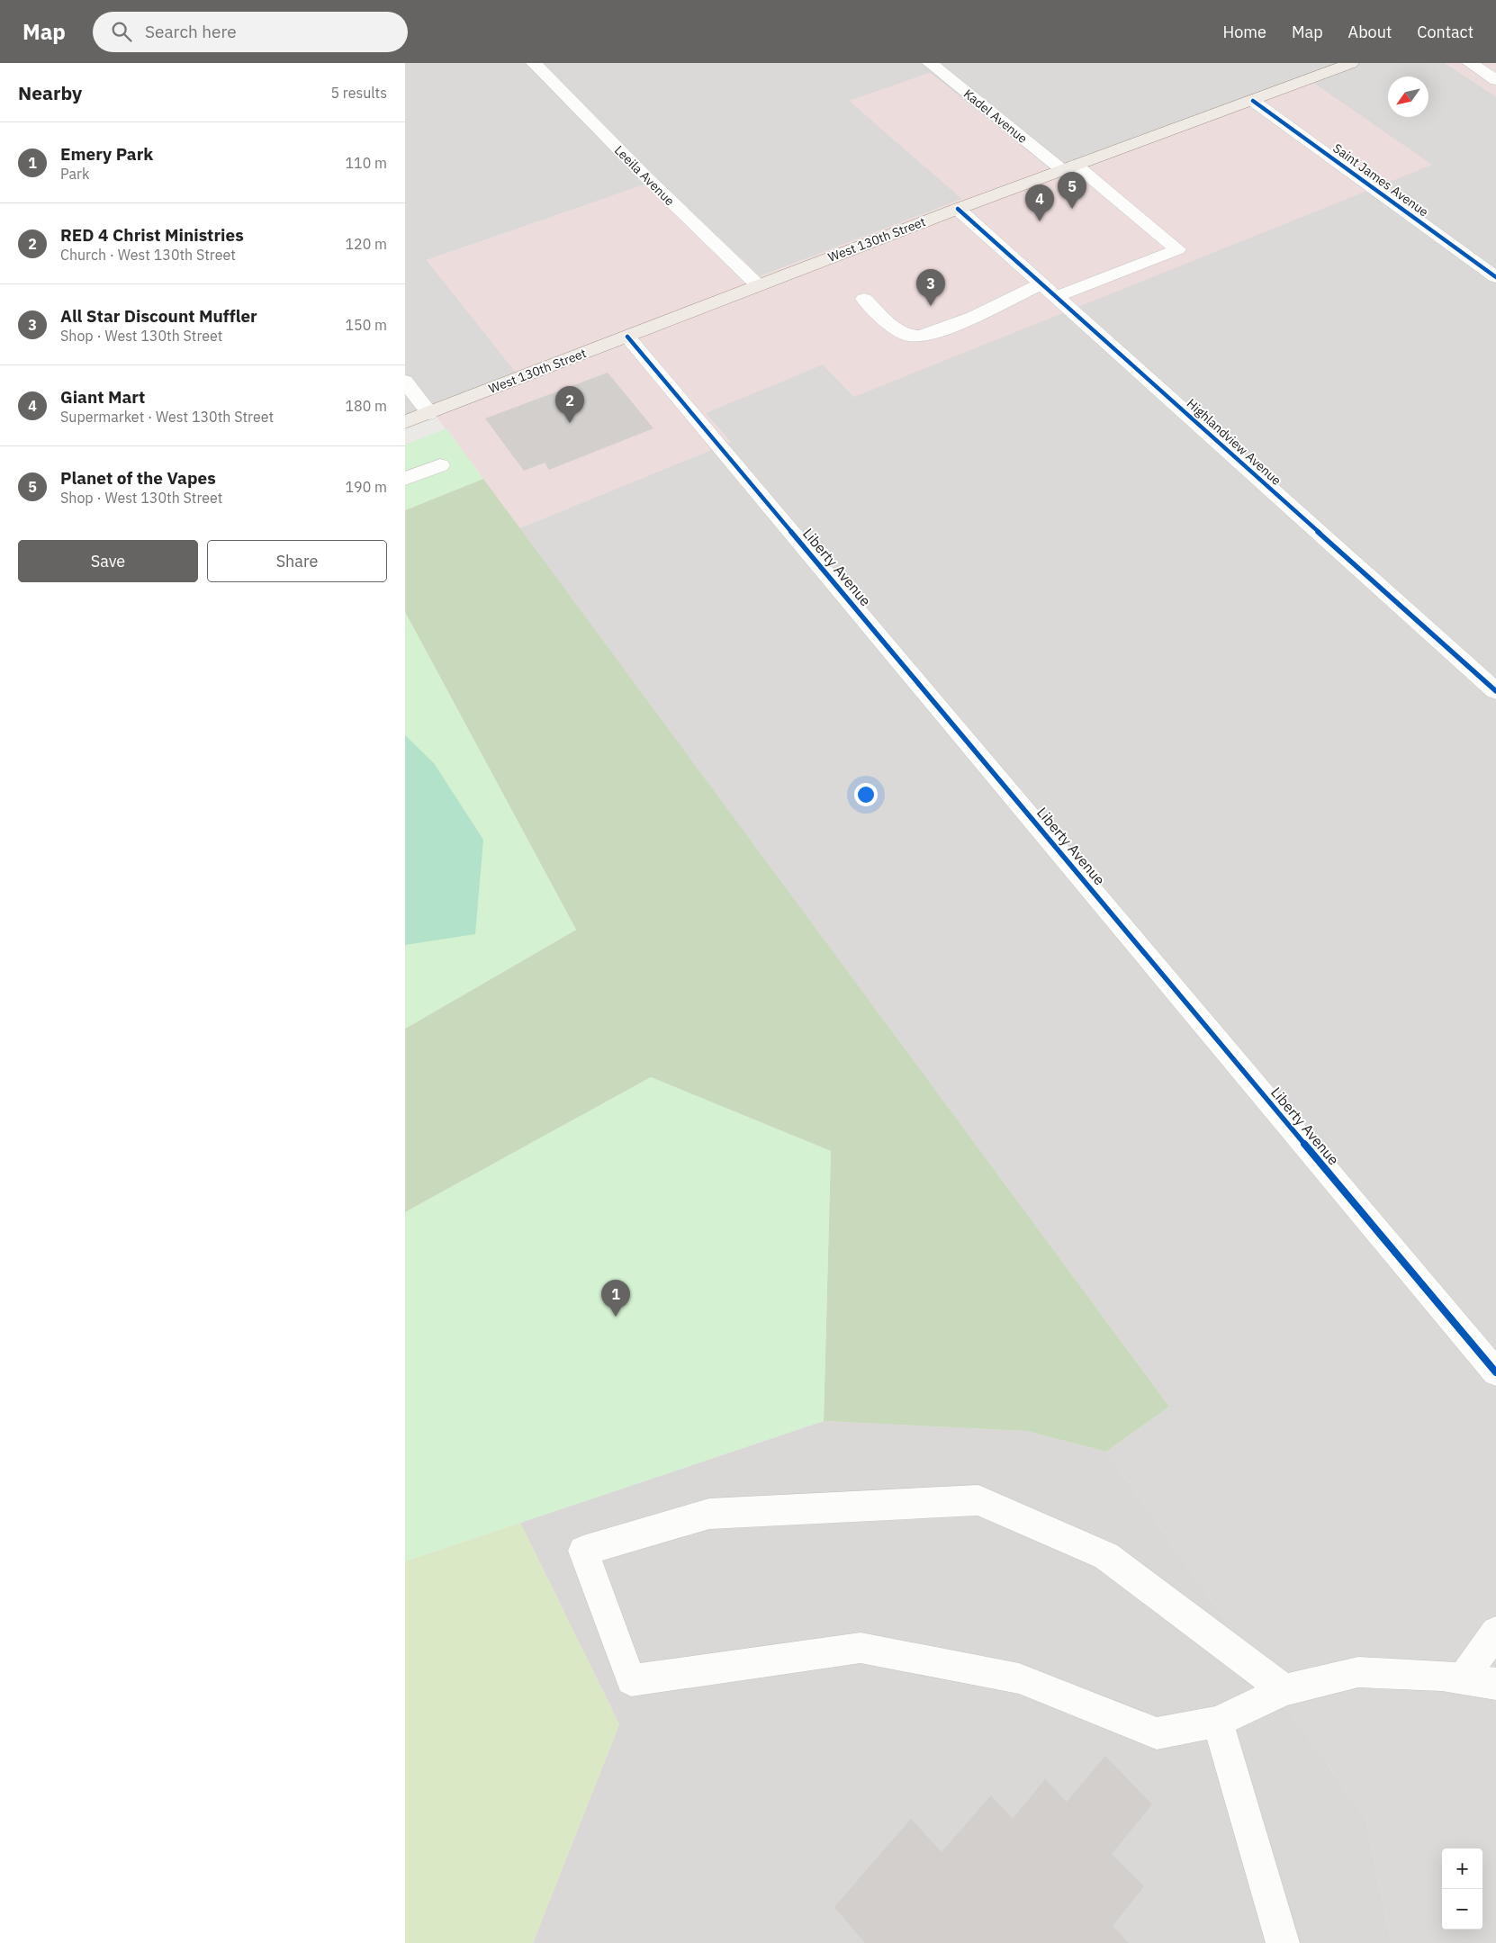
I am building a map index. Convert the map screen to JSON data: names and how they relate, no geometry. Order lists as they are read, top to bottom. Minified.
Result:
{"streets":{"main road":["West 130th Street"],"street":["Kadel Avenue","Leeila Avenue","Saint James Avenue","Highlandview Avenue","Liberty Avenue"]},"crossings":[["Kadel Avenue","West 130th Street"],["Kadel Avenue","Highlandview Avenue"],["Leeila Avenue","West 130th Street"],["Saint James Avenue","West 130th Street"],["West 130th Street","Highlandview Avenue"],["West 130th Street","Liberty Avenue"]],"north":"bottom left","page":{"header":"Map","search":"Search here","nav":["Home","Map","About","Contact"],"heading":["Nearby","5 results"],"list":[{"mark":"1","name":"Emery Park","note":"Park","value":"110 m"},{"mark":"2","name":"RED 4 Christ Ministries","note":"Church · West 130th Street","value":"120 m"},{"mark":"3","name":"All Star Discount Muffler","note":"Shop · West 130th Street","value":"150 m"},{"mark":"4","name":"Giant Mart","note":"Supermarket · West 130th Street","value":"180 m"},{"mark":"5","name":"Planet of the Vapes","note":"Shop · West 130th Street","value":"190 m"}],"pins":["5","4","3","2","1"],"buttons":["Save","Share"],"map_buttons":["+","−"]}}
